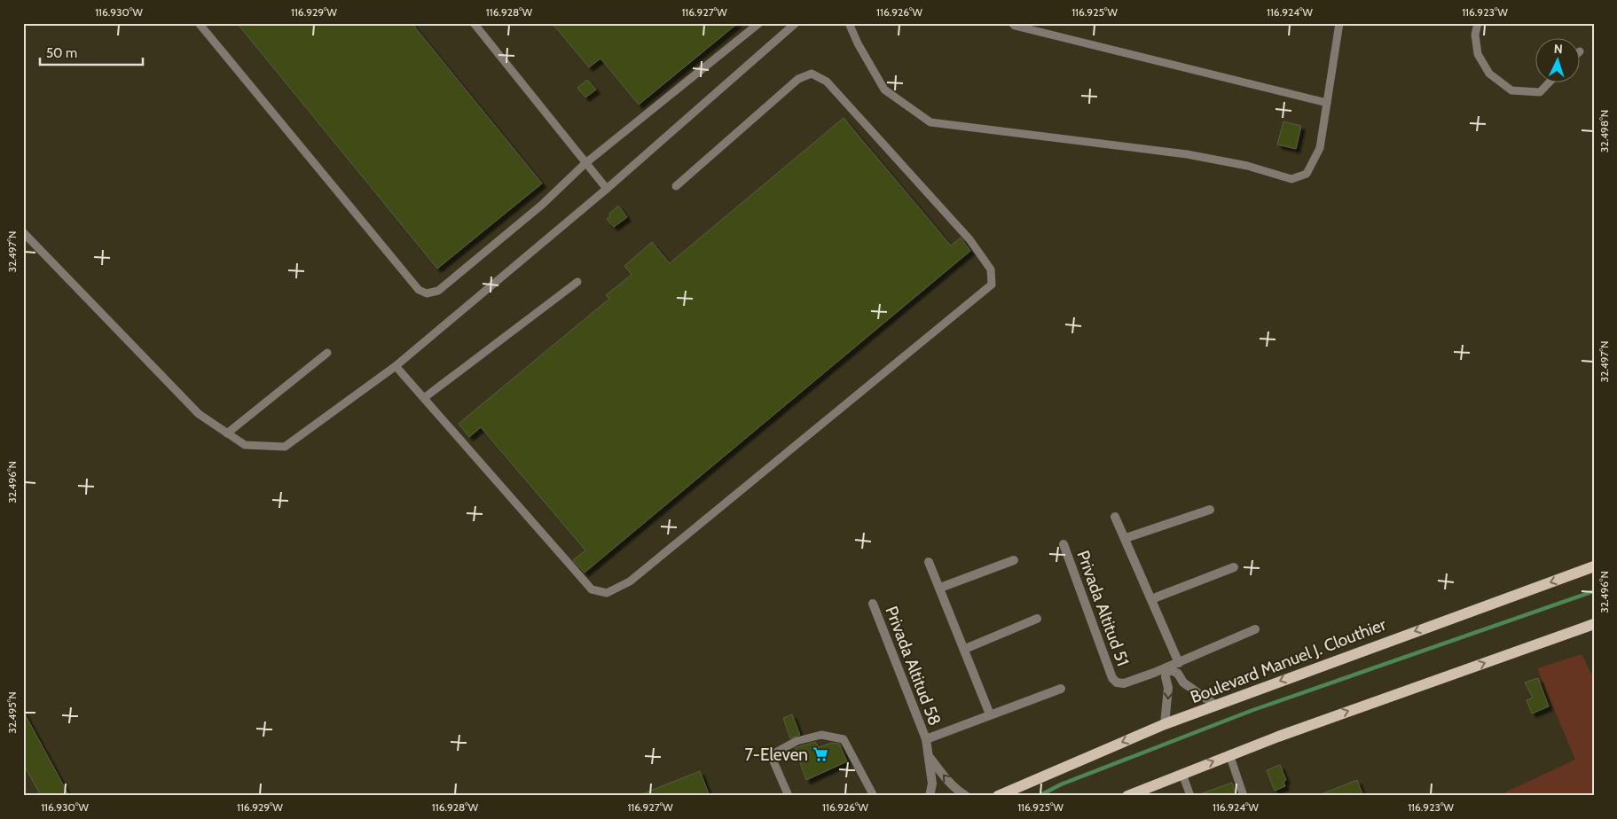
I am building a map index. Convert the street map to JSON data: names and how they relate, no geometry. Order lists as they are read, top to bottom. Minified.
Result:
{"streets":{"main road":["Boulevard Manuel J. Clouthier"],"street":["Privada Altitud 51","Privada Altitud 58"]},"places":{"supermarket":["7-Eleven"]},"scale_bar":"50 m","north":"top","coordinates":["116.930°W","116.929°W","116.928°W","116.927°W","116.926°W","116.925°W","116.924°W","116.923°W","32.498°N","32.497°N","32.496°N","32.495°N"]}
